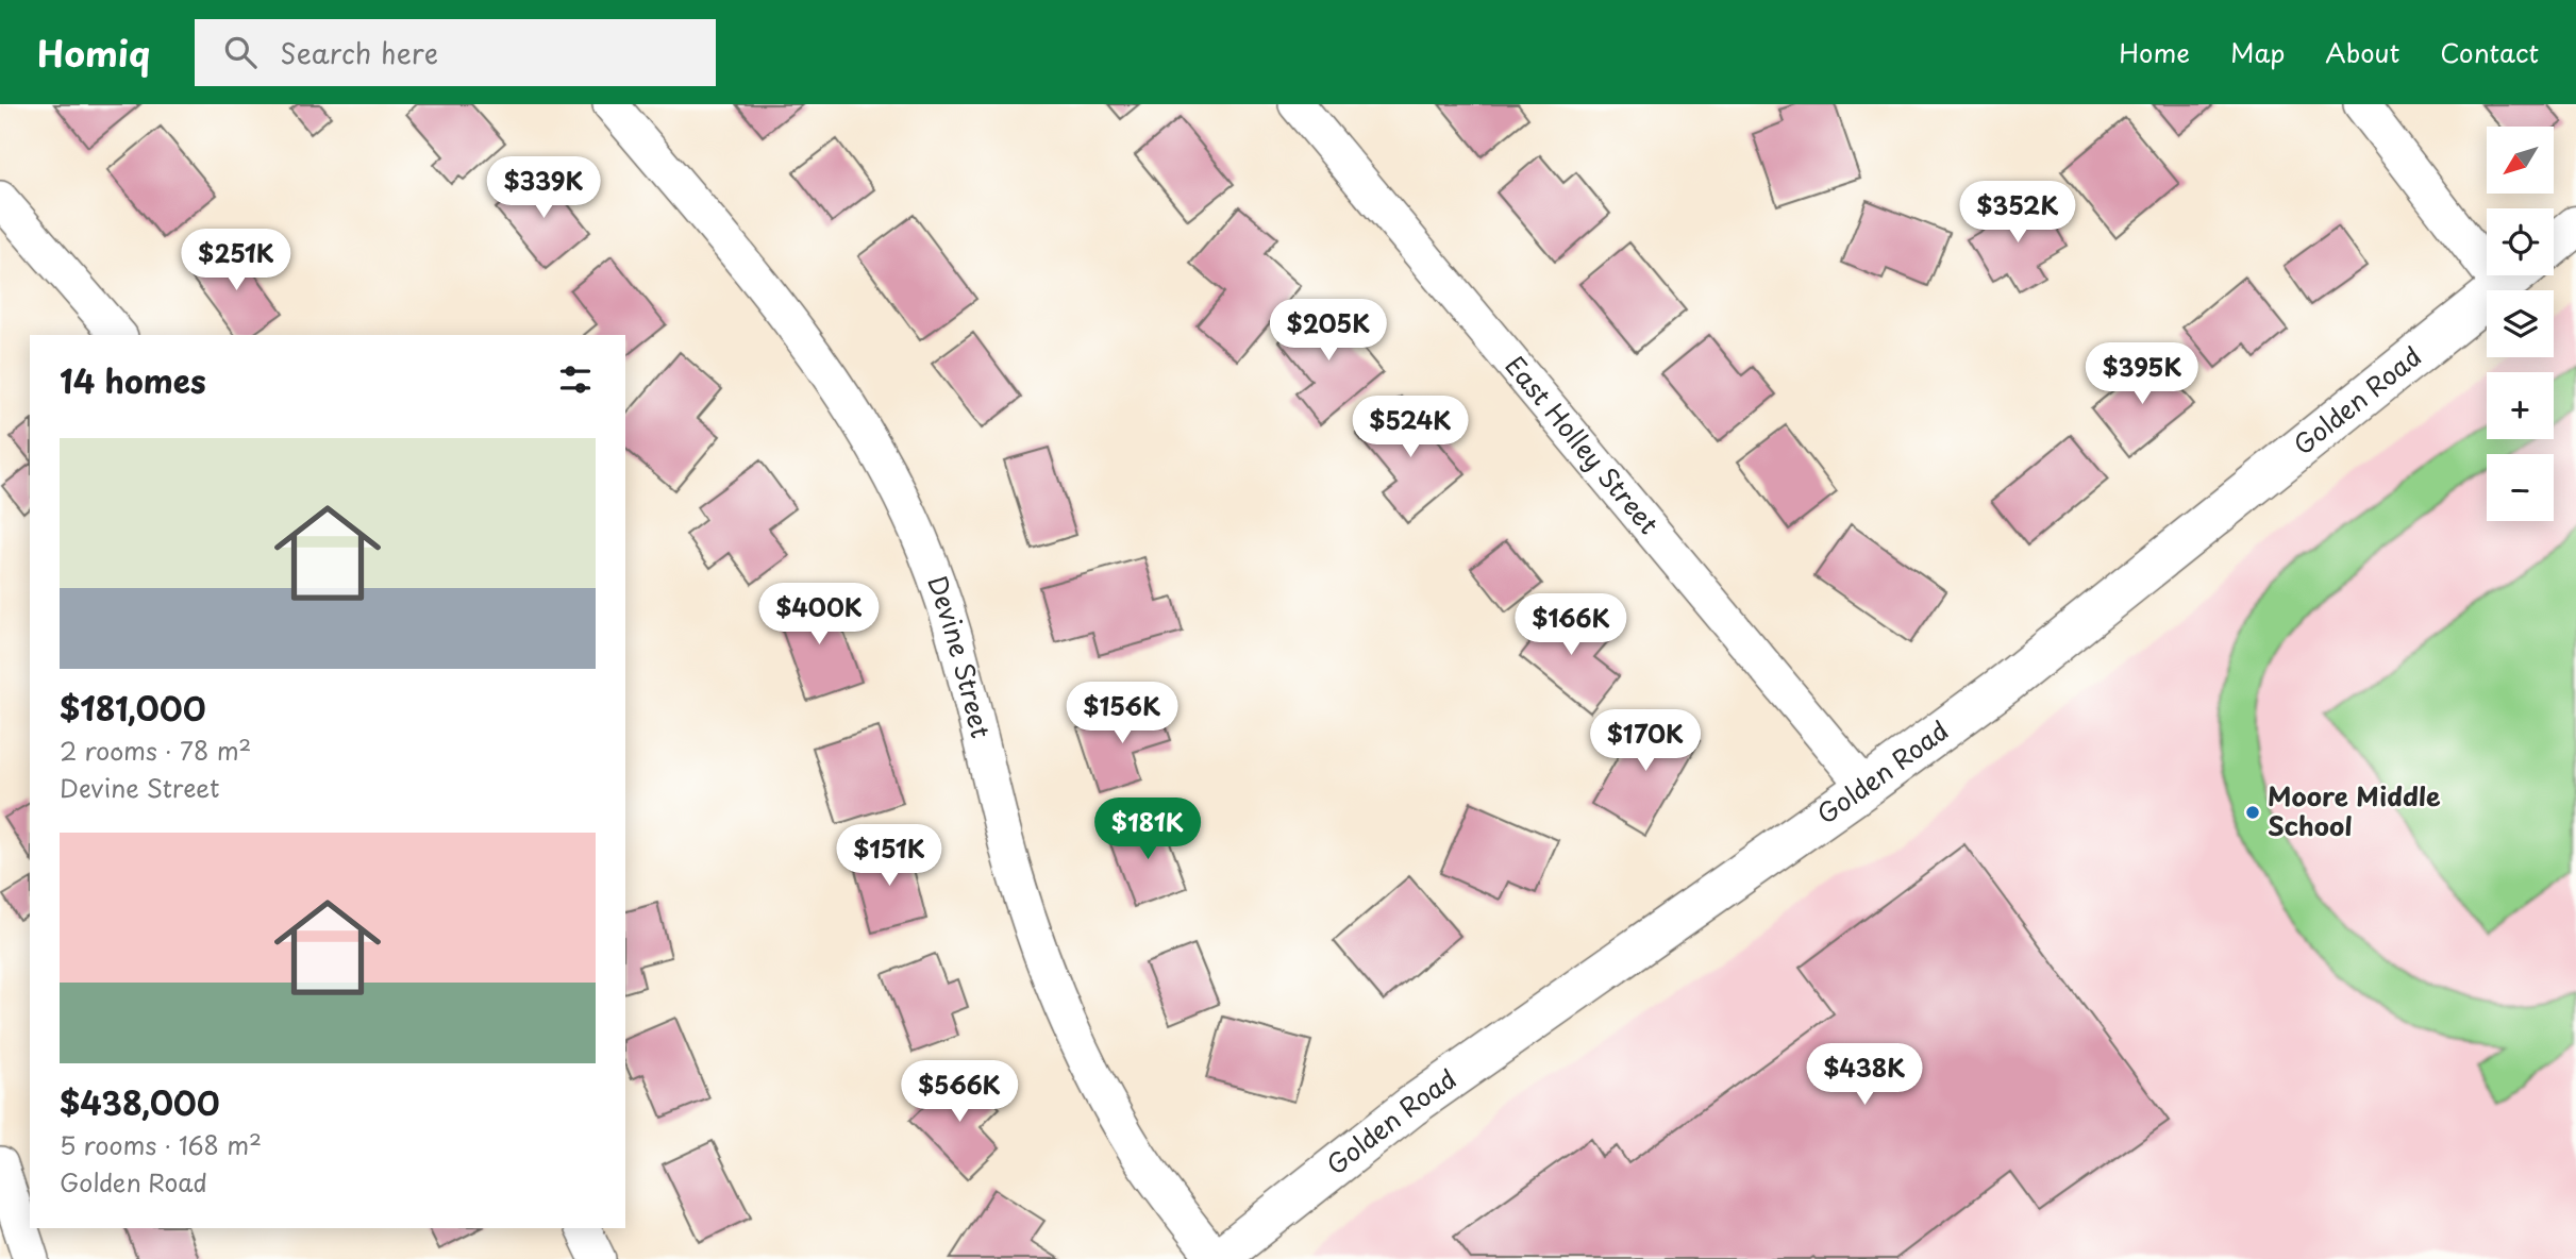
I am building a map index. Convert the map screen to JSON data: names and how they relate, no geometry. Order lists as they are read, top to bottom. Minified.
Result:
{"streets":{"street":["Golden Road","East Holley Street","Devine Street"]},"crossings":[["Golden Road","East Holley Street"],["Golden Road","Devine Street"]],"places":["Moore Middle School"],"north":"bottom left","page":{"header":"Homiq","search":"Search here","nav":["Home","Map","About","Contact"],"map_buttons":["+","−"],"price":["$339K","$352K","$251K","$205K","$395K","$524K","$400K","$166K","$156K","$170K","$181K","$151K","$438K","$566K"],"heading":"14 homes","list":[{"name":"$181,000","note":"2 rooms · 78 m² · Devine Street"},{"name":"$438,000","note":"5 rooms · 168 m² · Golden Road"}]}}
